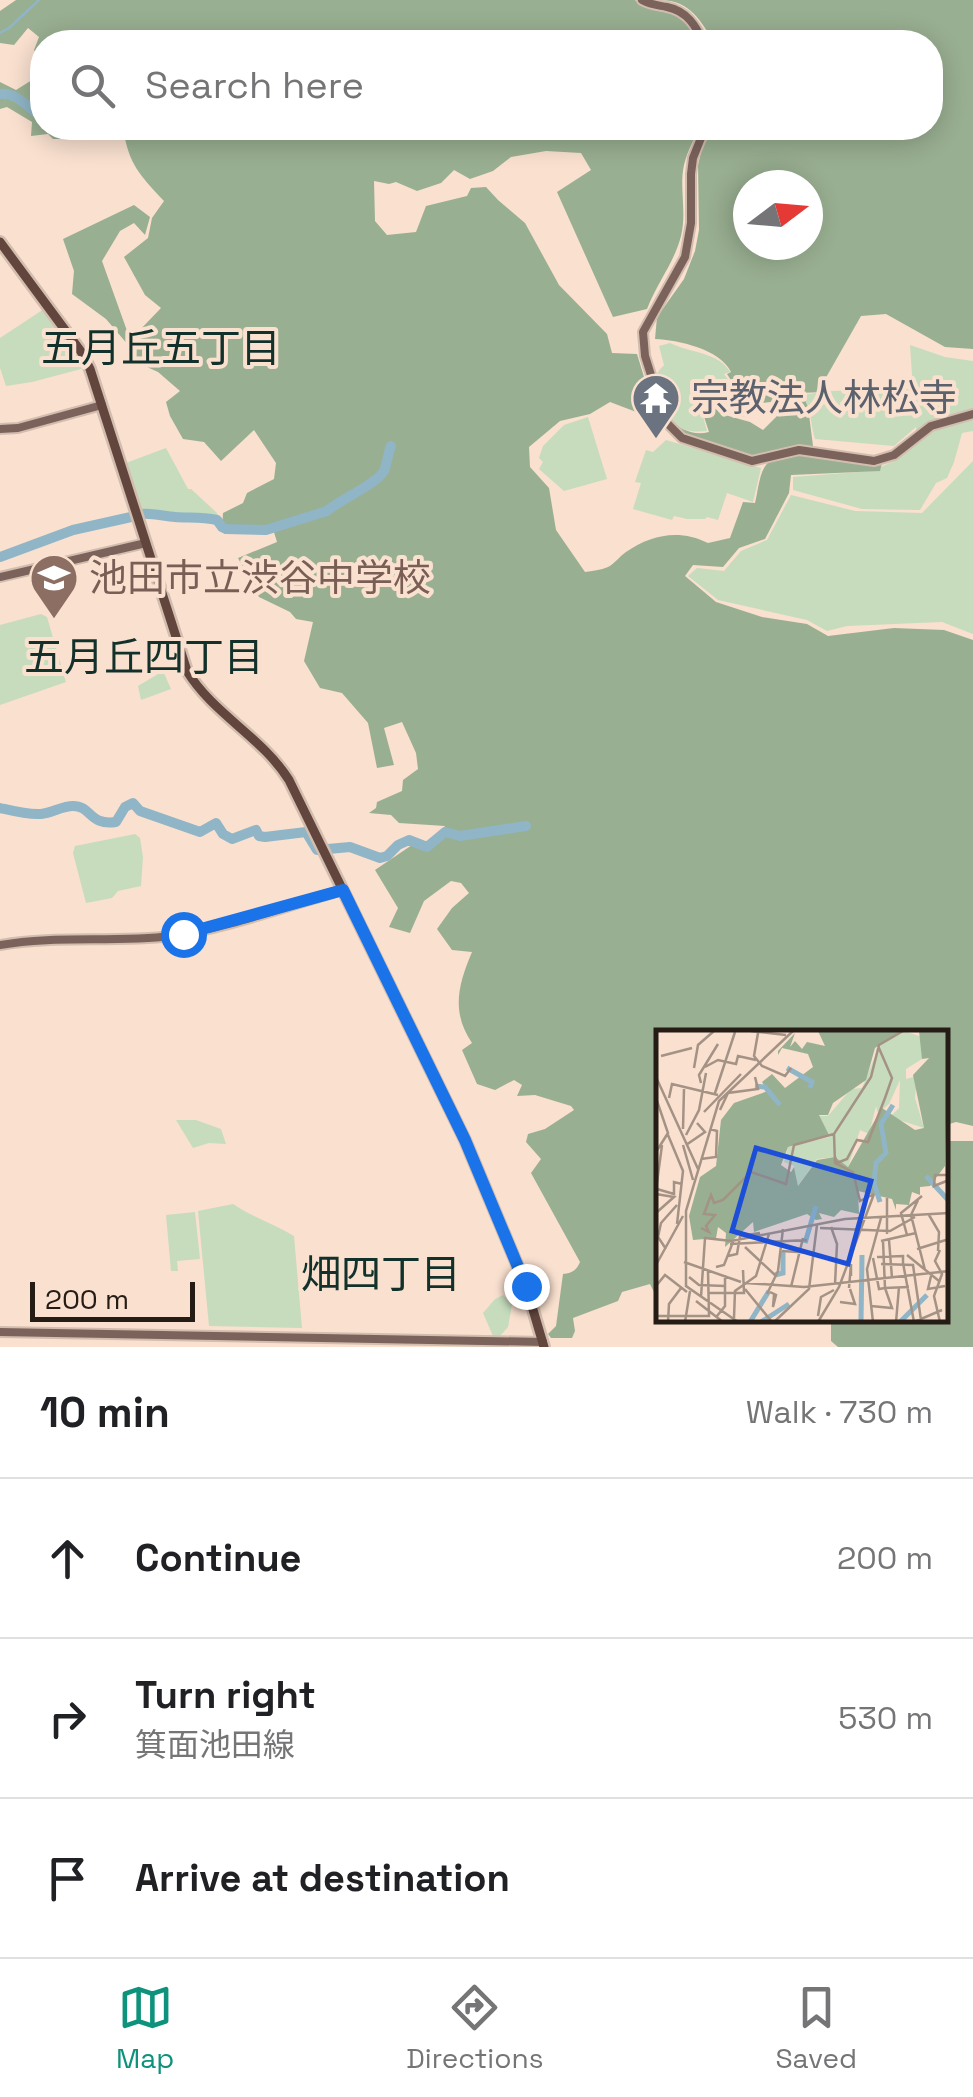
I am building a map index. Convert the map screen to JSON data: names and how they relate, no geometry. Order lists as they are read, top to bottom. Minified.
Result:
{"districts":["五月丘五丁目","五月丘四丁目","畑四丁目"],"places":{"temple":["宗教法人林松寺"],"school or university":["池田市立渋谷中学校"]},"scale_bar":"200 m","north":"right","page":{"search":"Search here","scale":"200 m","heading":["10 min","Walk · 730 m"],"list":[["Continue","200 m"],["Turn right","箕面池田線","530 m"],"Arrive at destination"],"nav":["Map","Directions","Saved"]}}
